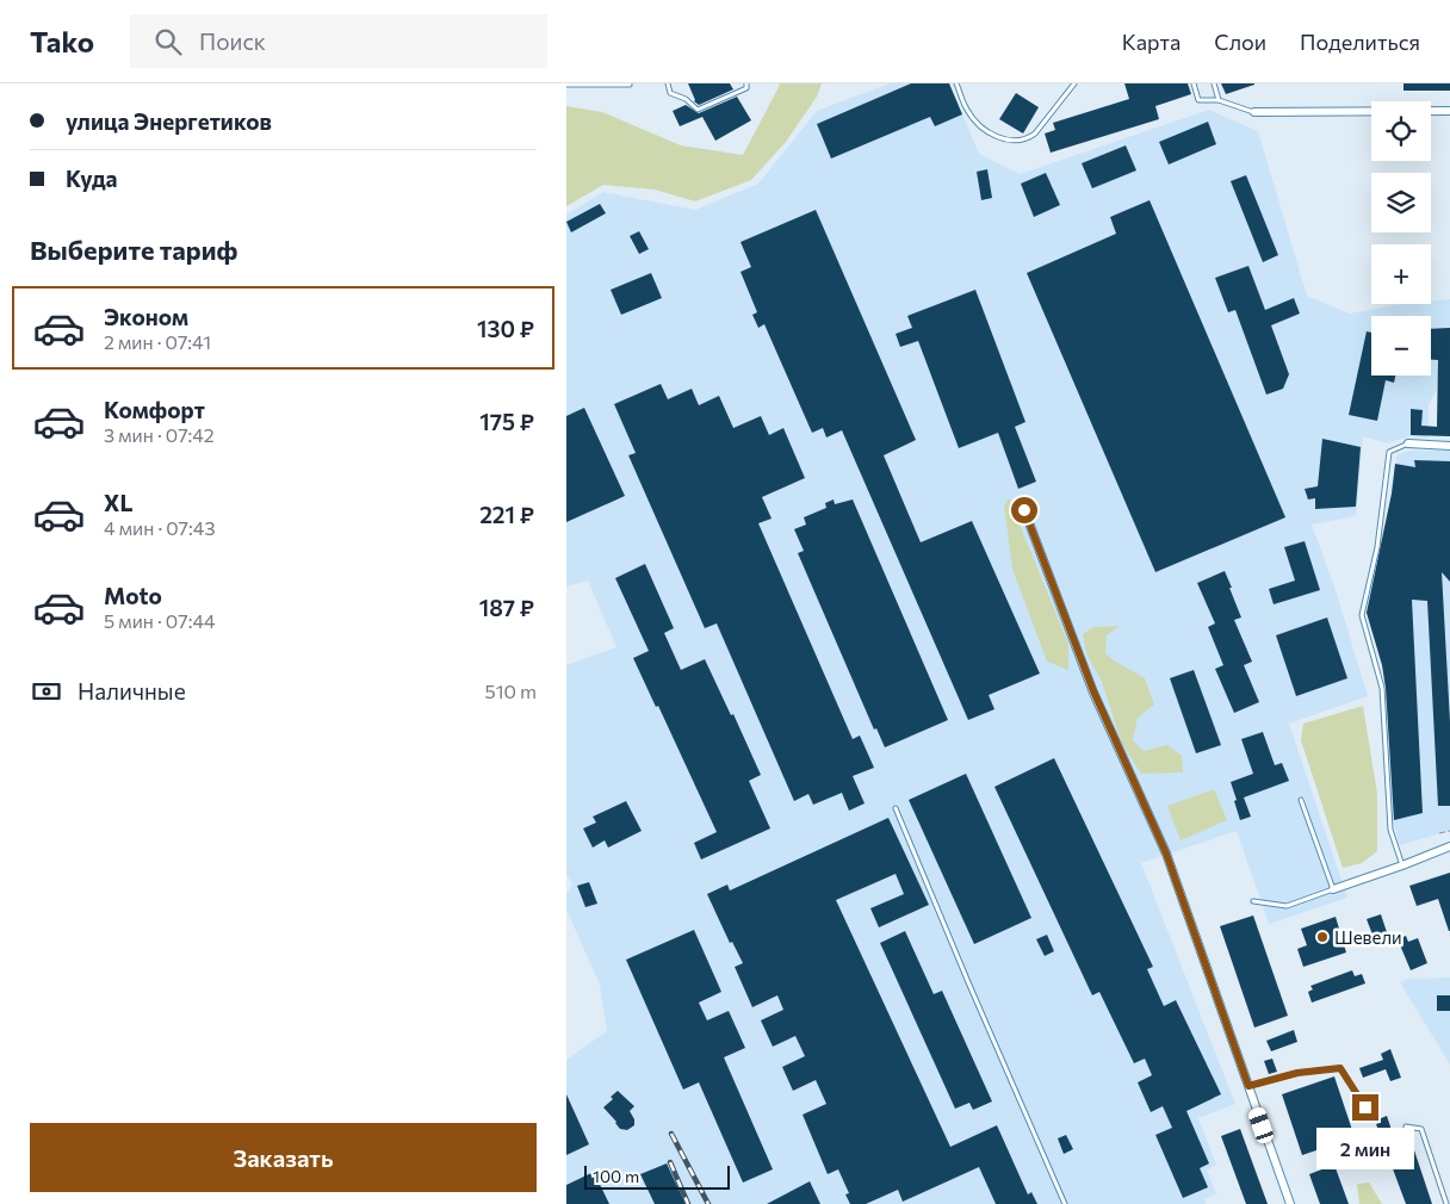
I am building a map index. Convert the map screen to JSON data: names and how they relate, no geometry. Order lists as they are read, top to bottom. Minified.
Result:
{"places":["Шевели"],"scale_bar":"100 m","page":{"header":"Tako","search":"Поиск","nav":["Карта","Слои","Поделиться"],"banner":["улица Энергетиков","Куда"],"map_buttons":["+","−"],"heading":"Выберите тариф","list":[{"name":"Эконом","note":"2 мин · 07:41","value":"130 ₽"},{"name":"Комфорт","note":"3 мин · 07:42","value":"175 ₽"},{"name":"XL","note":"4 мин · 07:43","value":"221 ₽"},{"name":"Moto","note":"5 мин · 07:44","value":"187 ₽"}],"pay":["Наличные","510 m"],"buttons":"Заказать","bubble":"2 мин","scale":"100 m"}}
